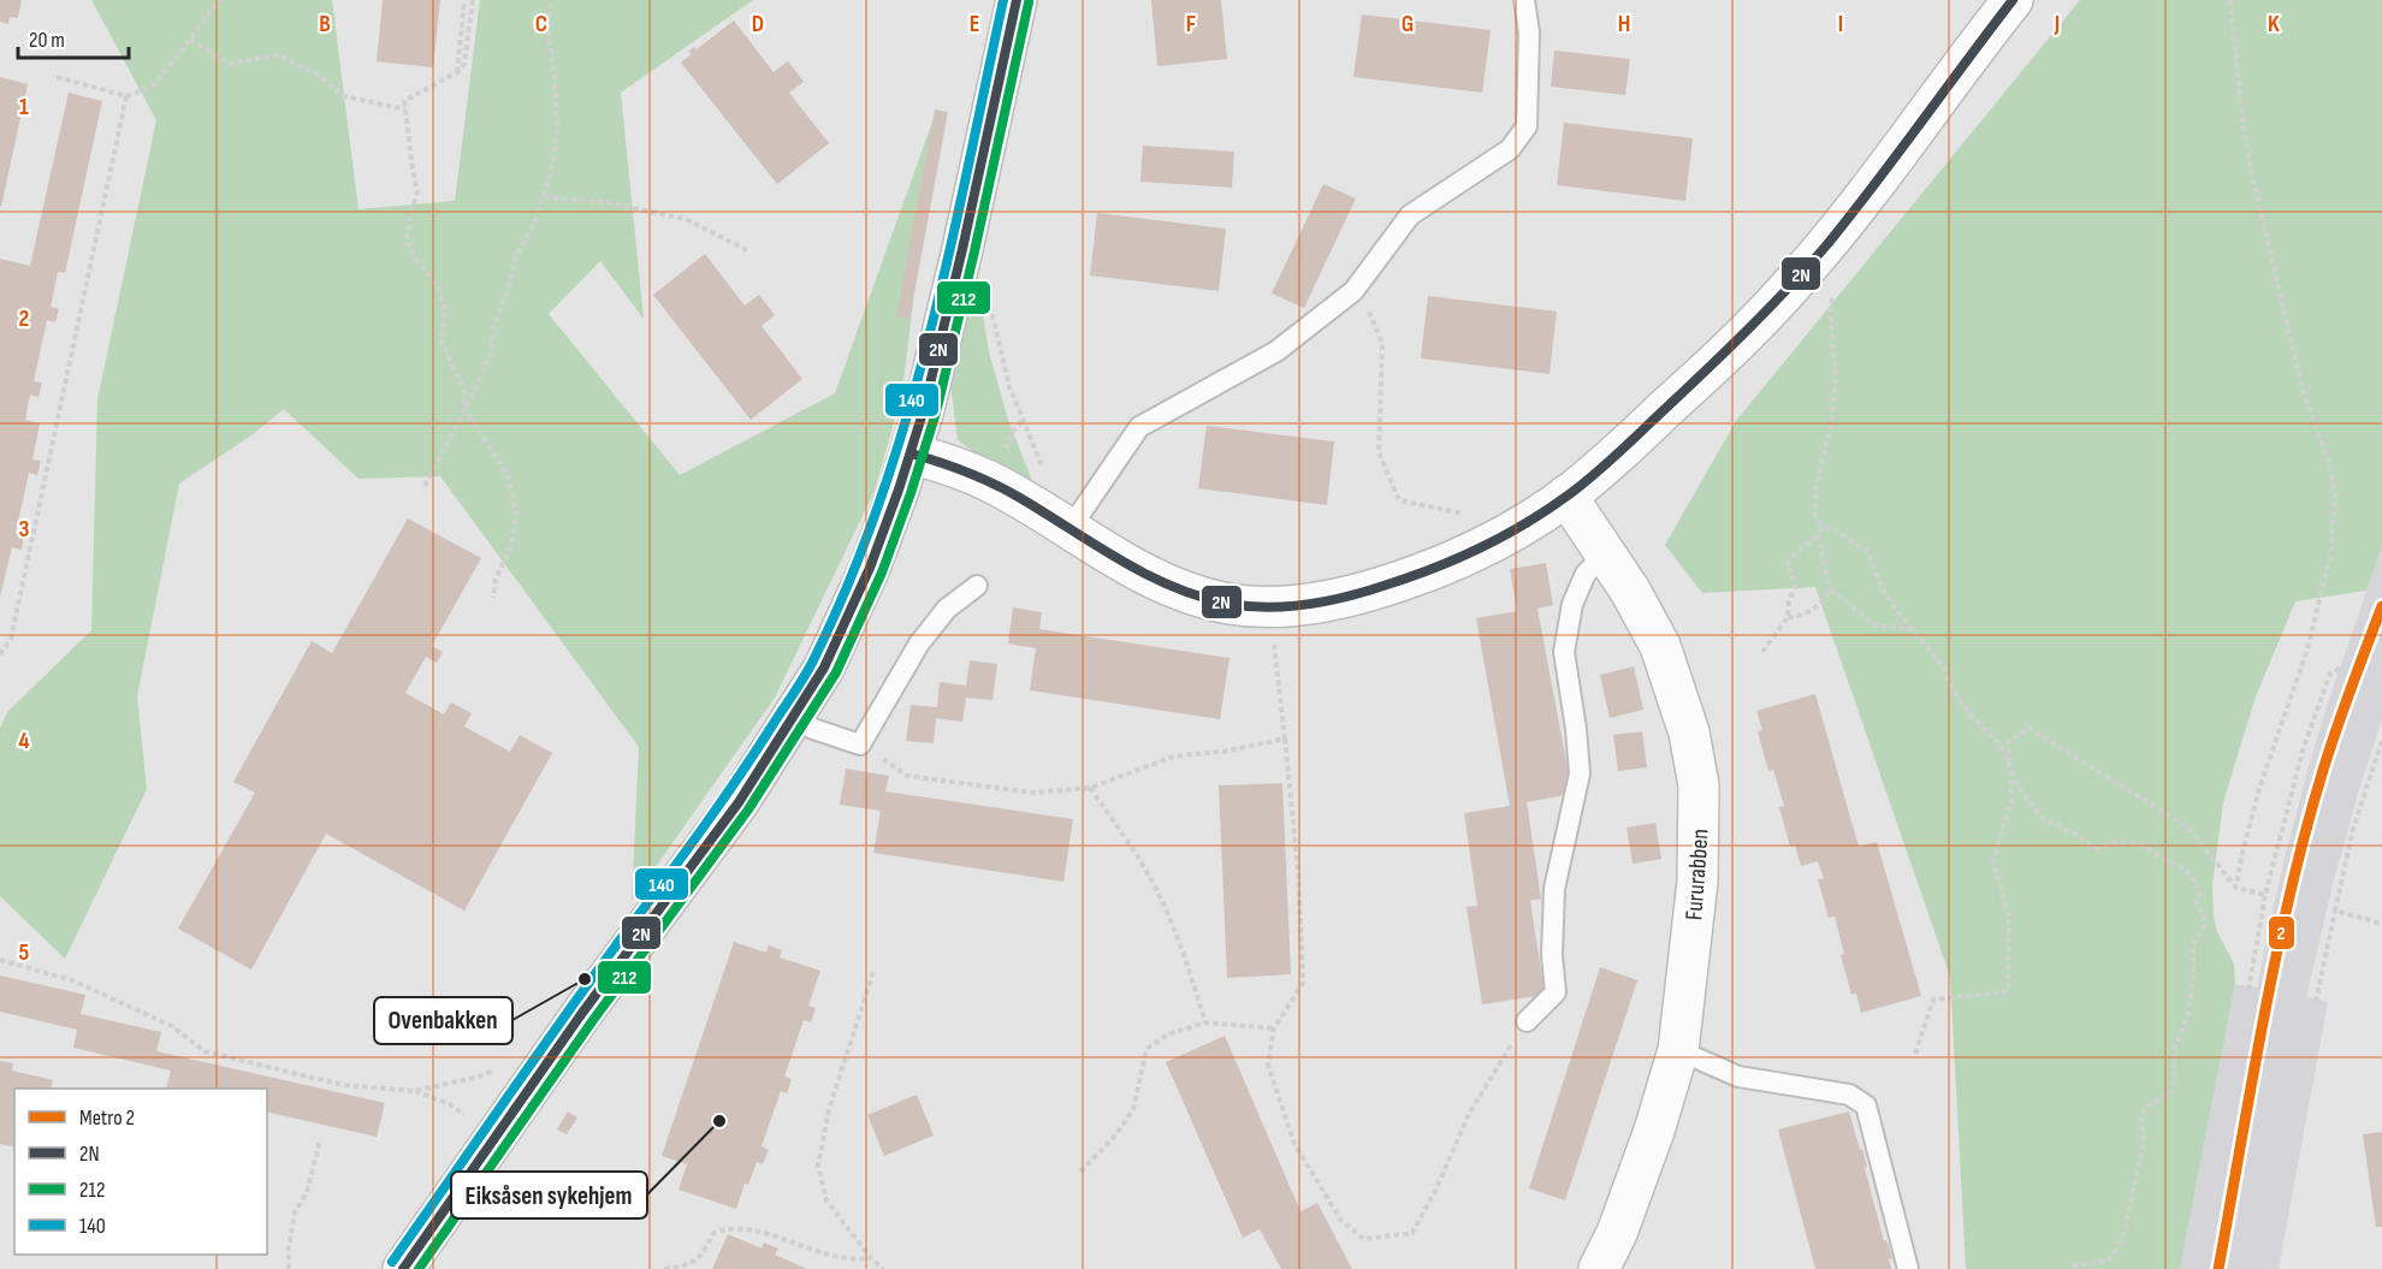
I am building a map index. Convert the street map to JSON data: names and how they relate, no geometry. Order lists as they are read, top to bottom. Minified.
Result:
{"streets":{"street":["Fururabben"]},"places":["Ovenbakken","Eiksåsen sykehjem"],"lines":["transit line 2N","transit line 140","transit line 212","metro line 2"],"legend":["Metro 2","2N","212","140"],"scale_bar":"20 m","grid":{"columns":["B","C","D","E","F","G","H","I","J","K"],"rows":["1","2","3","4","5"]}}
